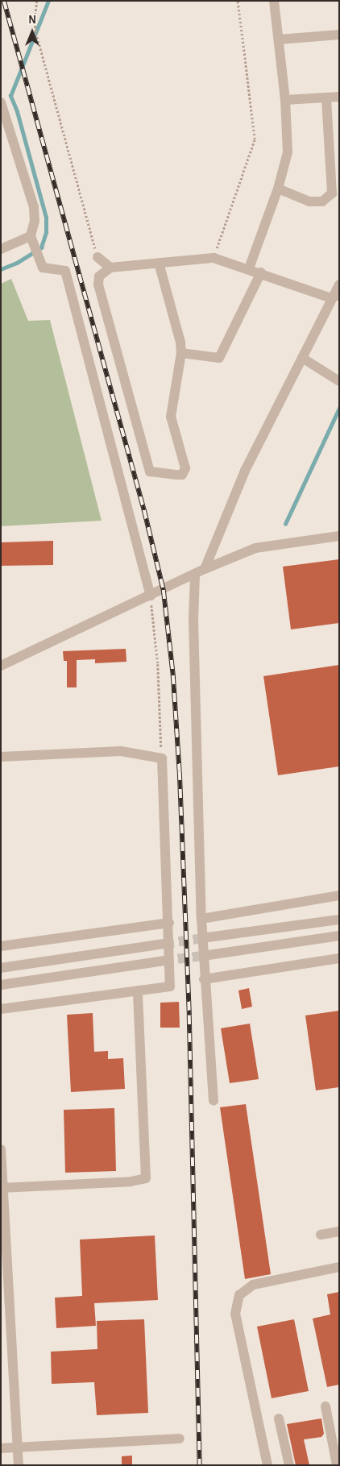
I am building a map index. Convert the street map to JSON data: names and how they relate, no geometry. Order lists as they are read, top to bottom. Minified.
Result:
{"north":"top"}
